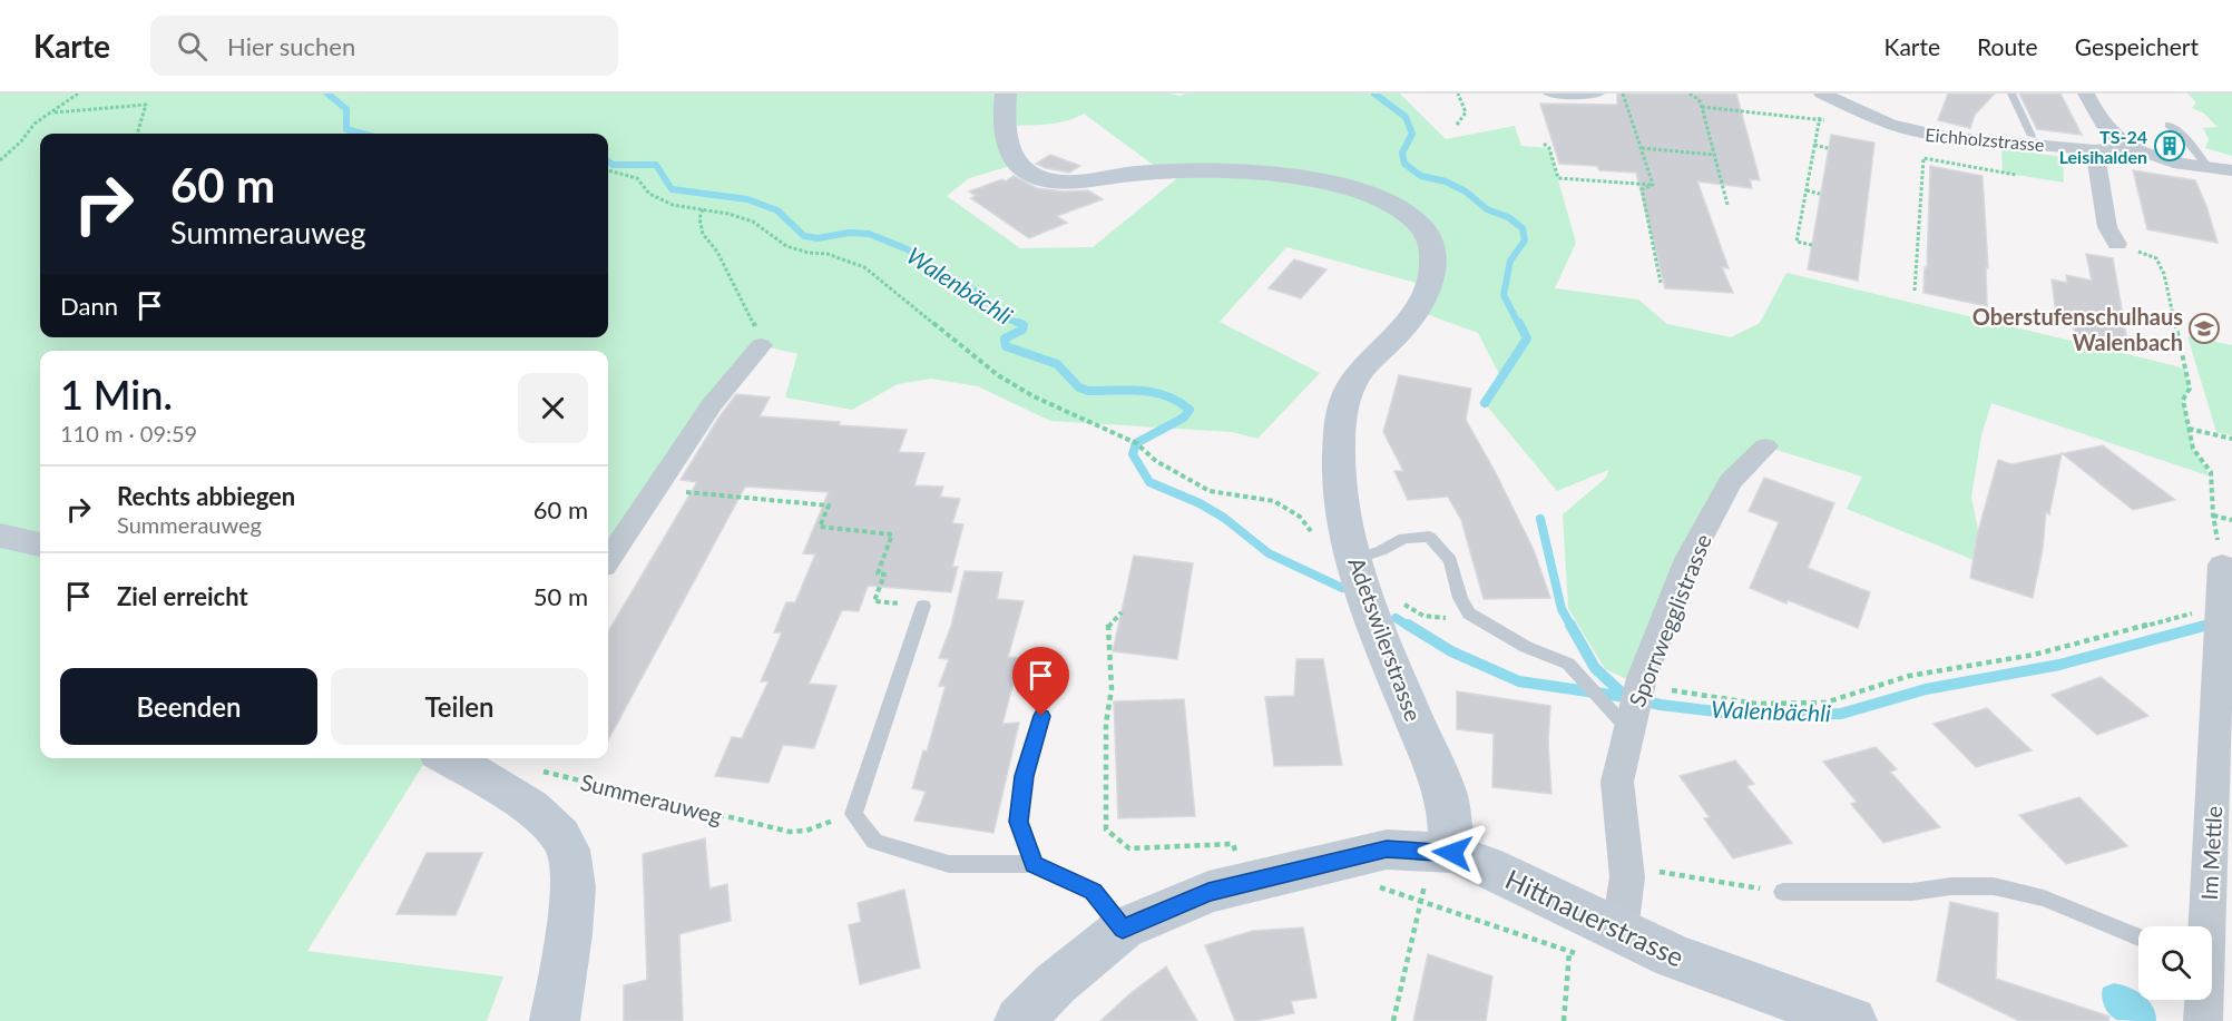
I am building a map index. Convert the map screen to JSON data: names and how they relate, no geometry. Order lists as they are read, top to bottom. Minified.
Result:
{"streets":{"street":["Eichholzstrasse","Sporrwegglistrasse","Adetswilerstrasse","Im Mettle","Hittnauerstrasse"],"path":["Summerauweg"]},"crossings":[["Sporrwegglistrasse","Hittnauerstrasse"],["Adetswilerstrasse","Hittnauerstrasse"]],"water":["Walenbächli"],"places":{"building":["TS-24 Leisihalden"],"school or university":["Oberstufenschulhaus Walenbach"]},"page":{"header":"Karte","search":"Hier suchen","nav":["Karte","Route","Gespeichert"],"turn":["60 m","Summerauweg"],"then":"Dann","heading":["1 Min.","110 m · 09:59"],"list":[{"name":"Rechts abbiegen","note":"Summerauweg","value":"60 m"},{"name":"Ziel erreicht","value":"50 m"}],"buttons":["Beenden","Teilen"]}}
